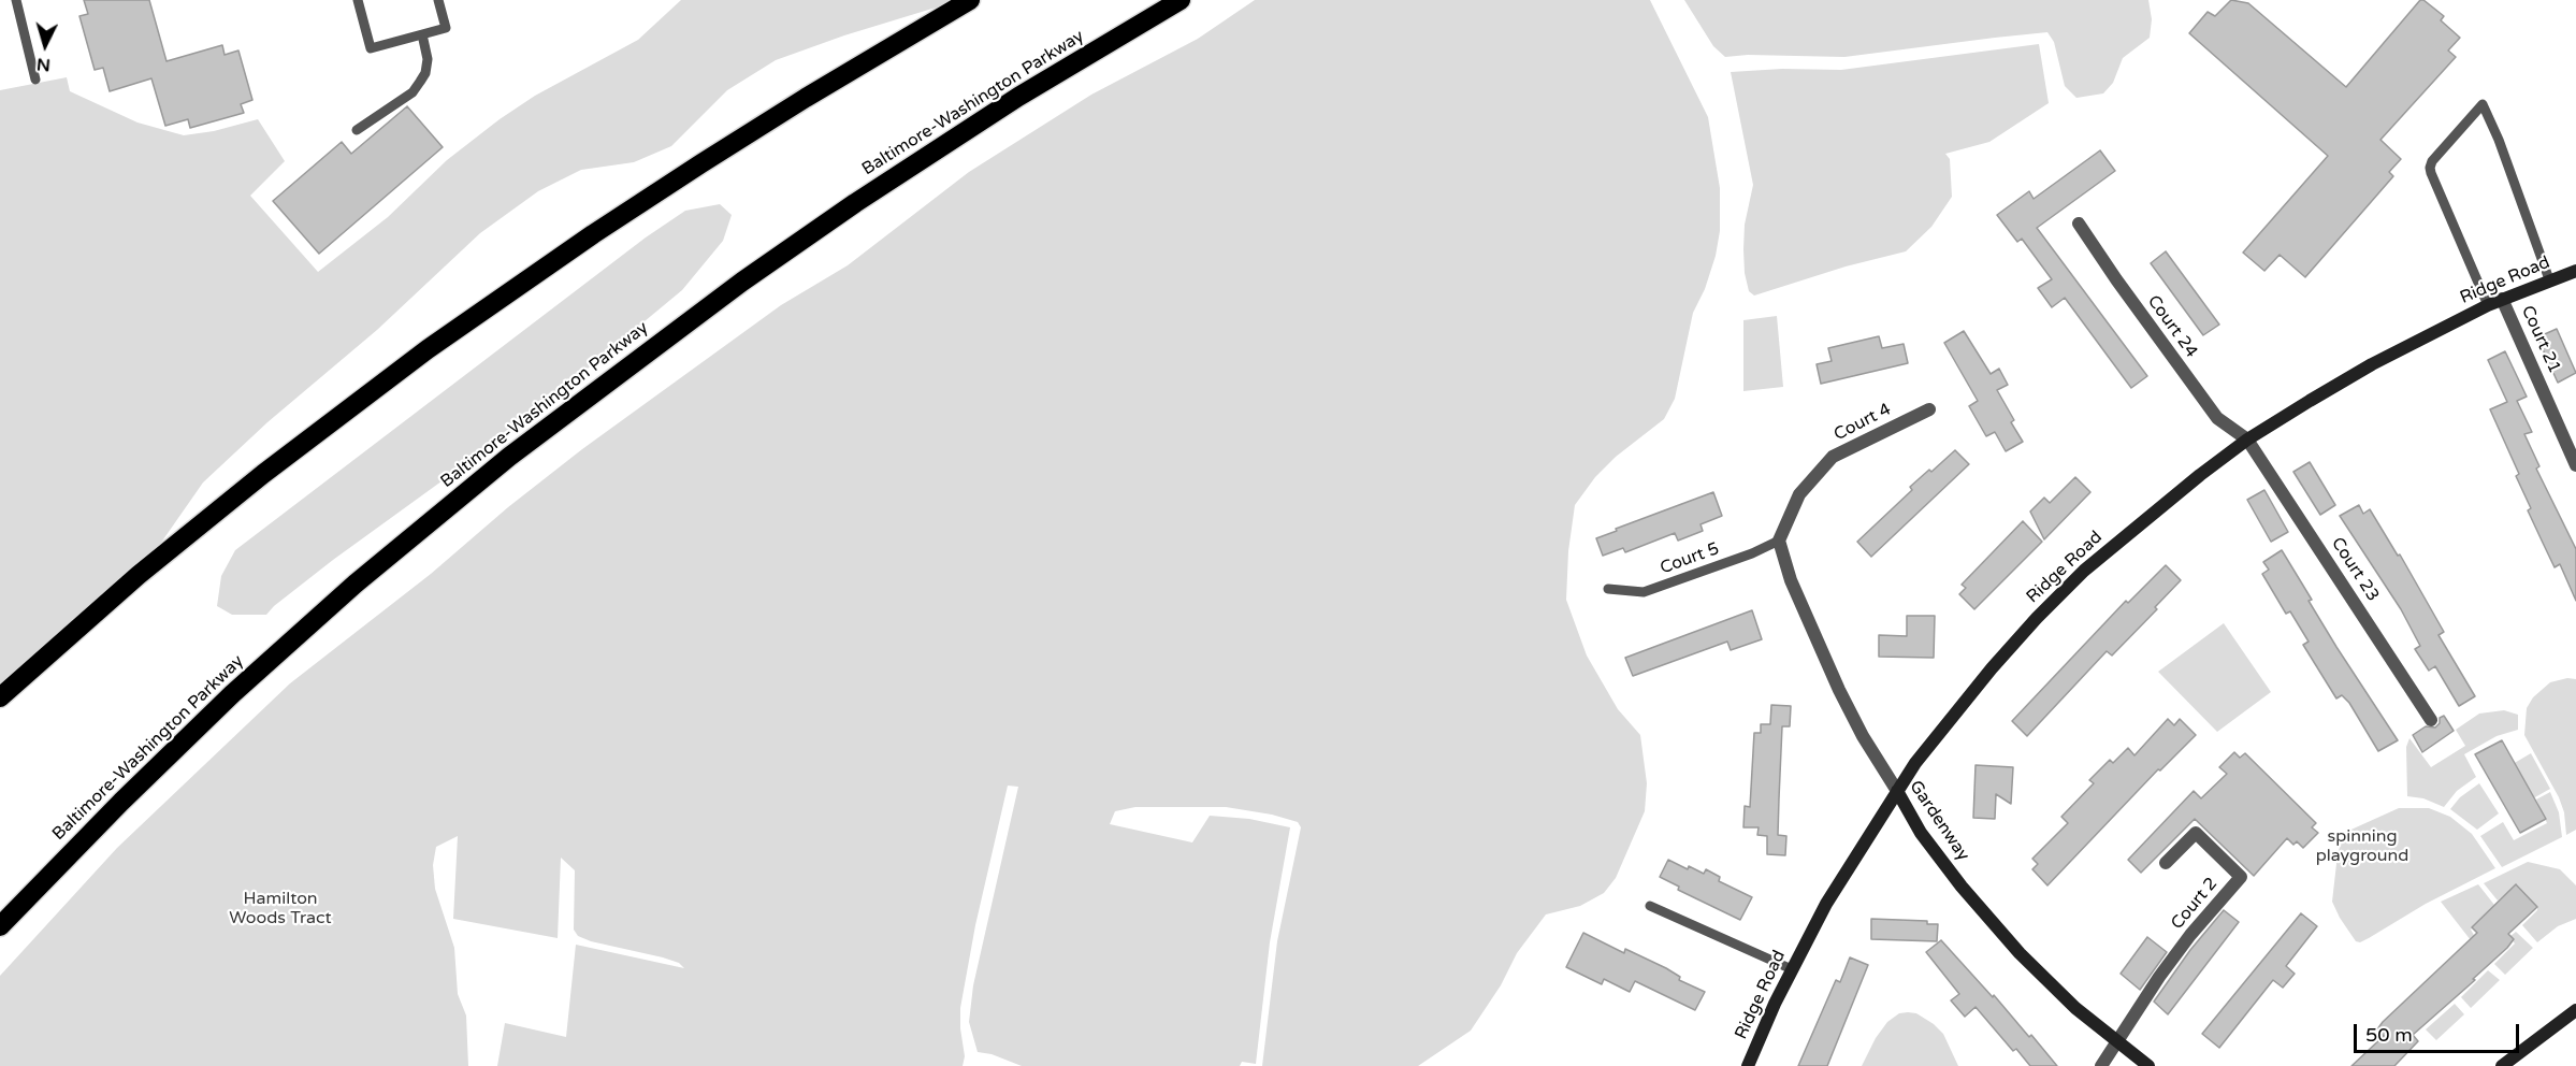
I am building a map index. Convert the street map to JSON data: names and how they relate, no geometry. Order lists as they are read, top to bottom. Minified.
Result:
{"streets":{"highway":["Baltimore-Washington Parkway"],"street":["Ridge Road","Court 24","Court 21","Court 4","Court 23","Gardenway","Court 2"],"lane":["Court 5"]},"crossings":[["Ridge Road","Court 24"],["Ridge Road","Court 21"],["Ridge Road","Court 23"],["Ridge Road","Gardenway"],["Court 24","Court 23"],["Court 4","Court 5"],["Court 4","Gardenway"],["Court 5","Gardenway"],["Gardenway","Court 2"]],"parks":["spinning playground","Hamilton Woods Tract"],"scale_bar":"50 m","north":"bottom"}
